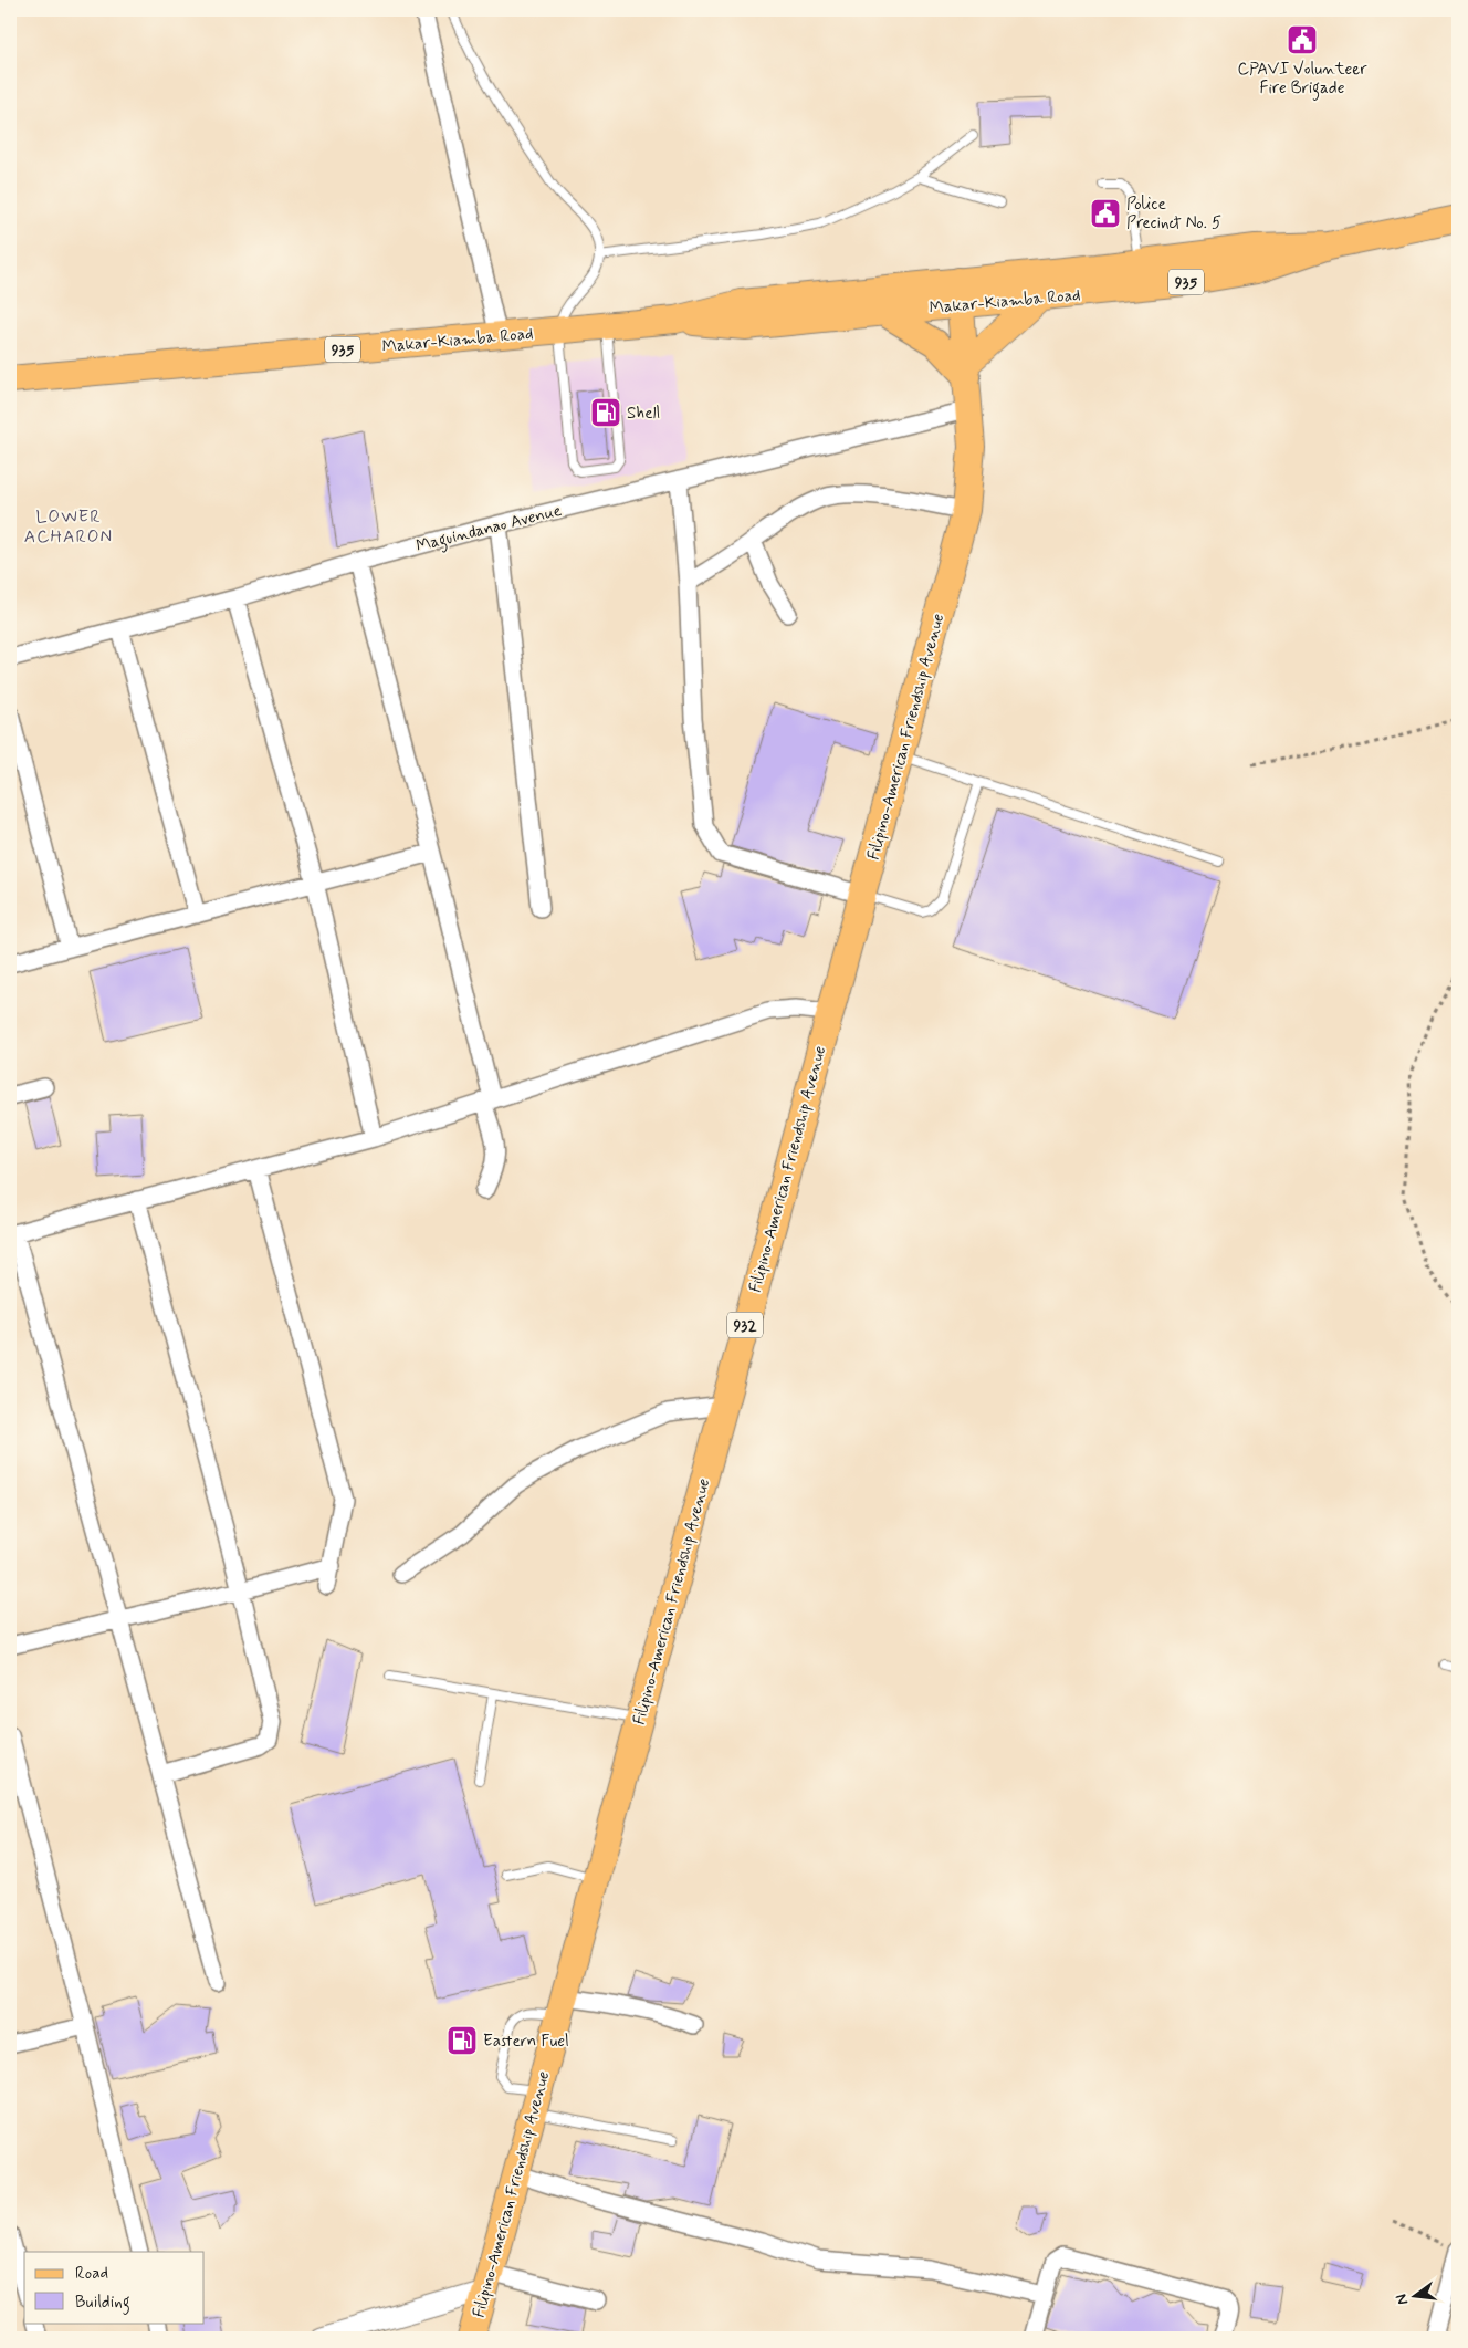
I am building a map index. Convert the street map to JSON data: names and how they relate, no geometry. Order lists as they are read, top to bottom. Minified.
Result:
{"streets":{"main road":["935","Makar-Kiamba Road","Filipino-American Friendship Avenue","932"],"street":["Maguindanao Avenue"]},"crossings":[["Makar-Kiamba Road","Filipino-American Friendship Avenue"],["Maguindanao Avenue","Filipino-American Friendship Avenue"]],"districts":["LOWER ACHARON"],"places":{"public building":["CPAVI Volunteer Fire Brigade","Police Precinct No. 5"],"fuel station":["Shell","Eastern Fuel"]},"legend":["Road","Building"],"north":"left"}
